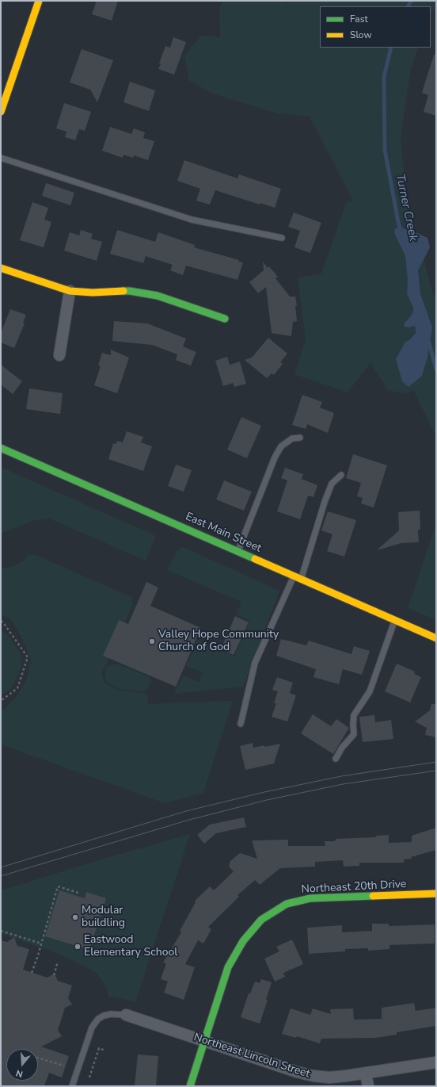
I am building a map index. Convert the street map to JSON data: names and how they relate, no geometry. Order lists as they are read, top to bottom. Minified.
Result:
{"streets":{"street":["East Main Street","Northeast 20th Drive","Northeast Lincoln Street"]},"crossings":[["Northeast 20th Drive","Northeast Lincoln Street"]],"water":["Turner Creek"],"places":["Valley Hope Community Church of God","Modular buildling","Eastwood Elementary School"],"legend":["Fast","Slow"],"north":"bottom"}
